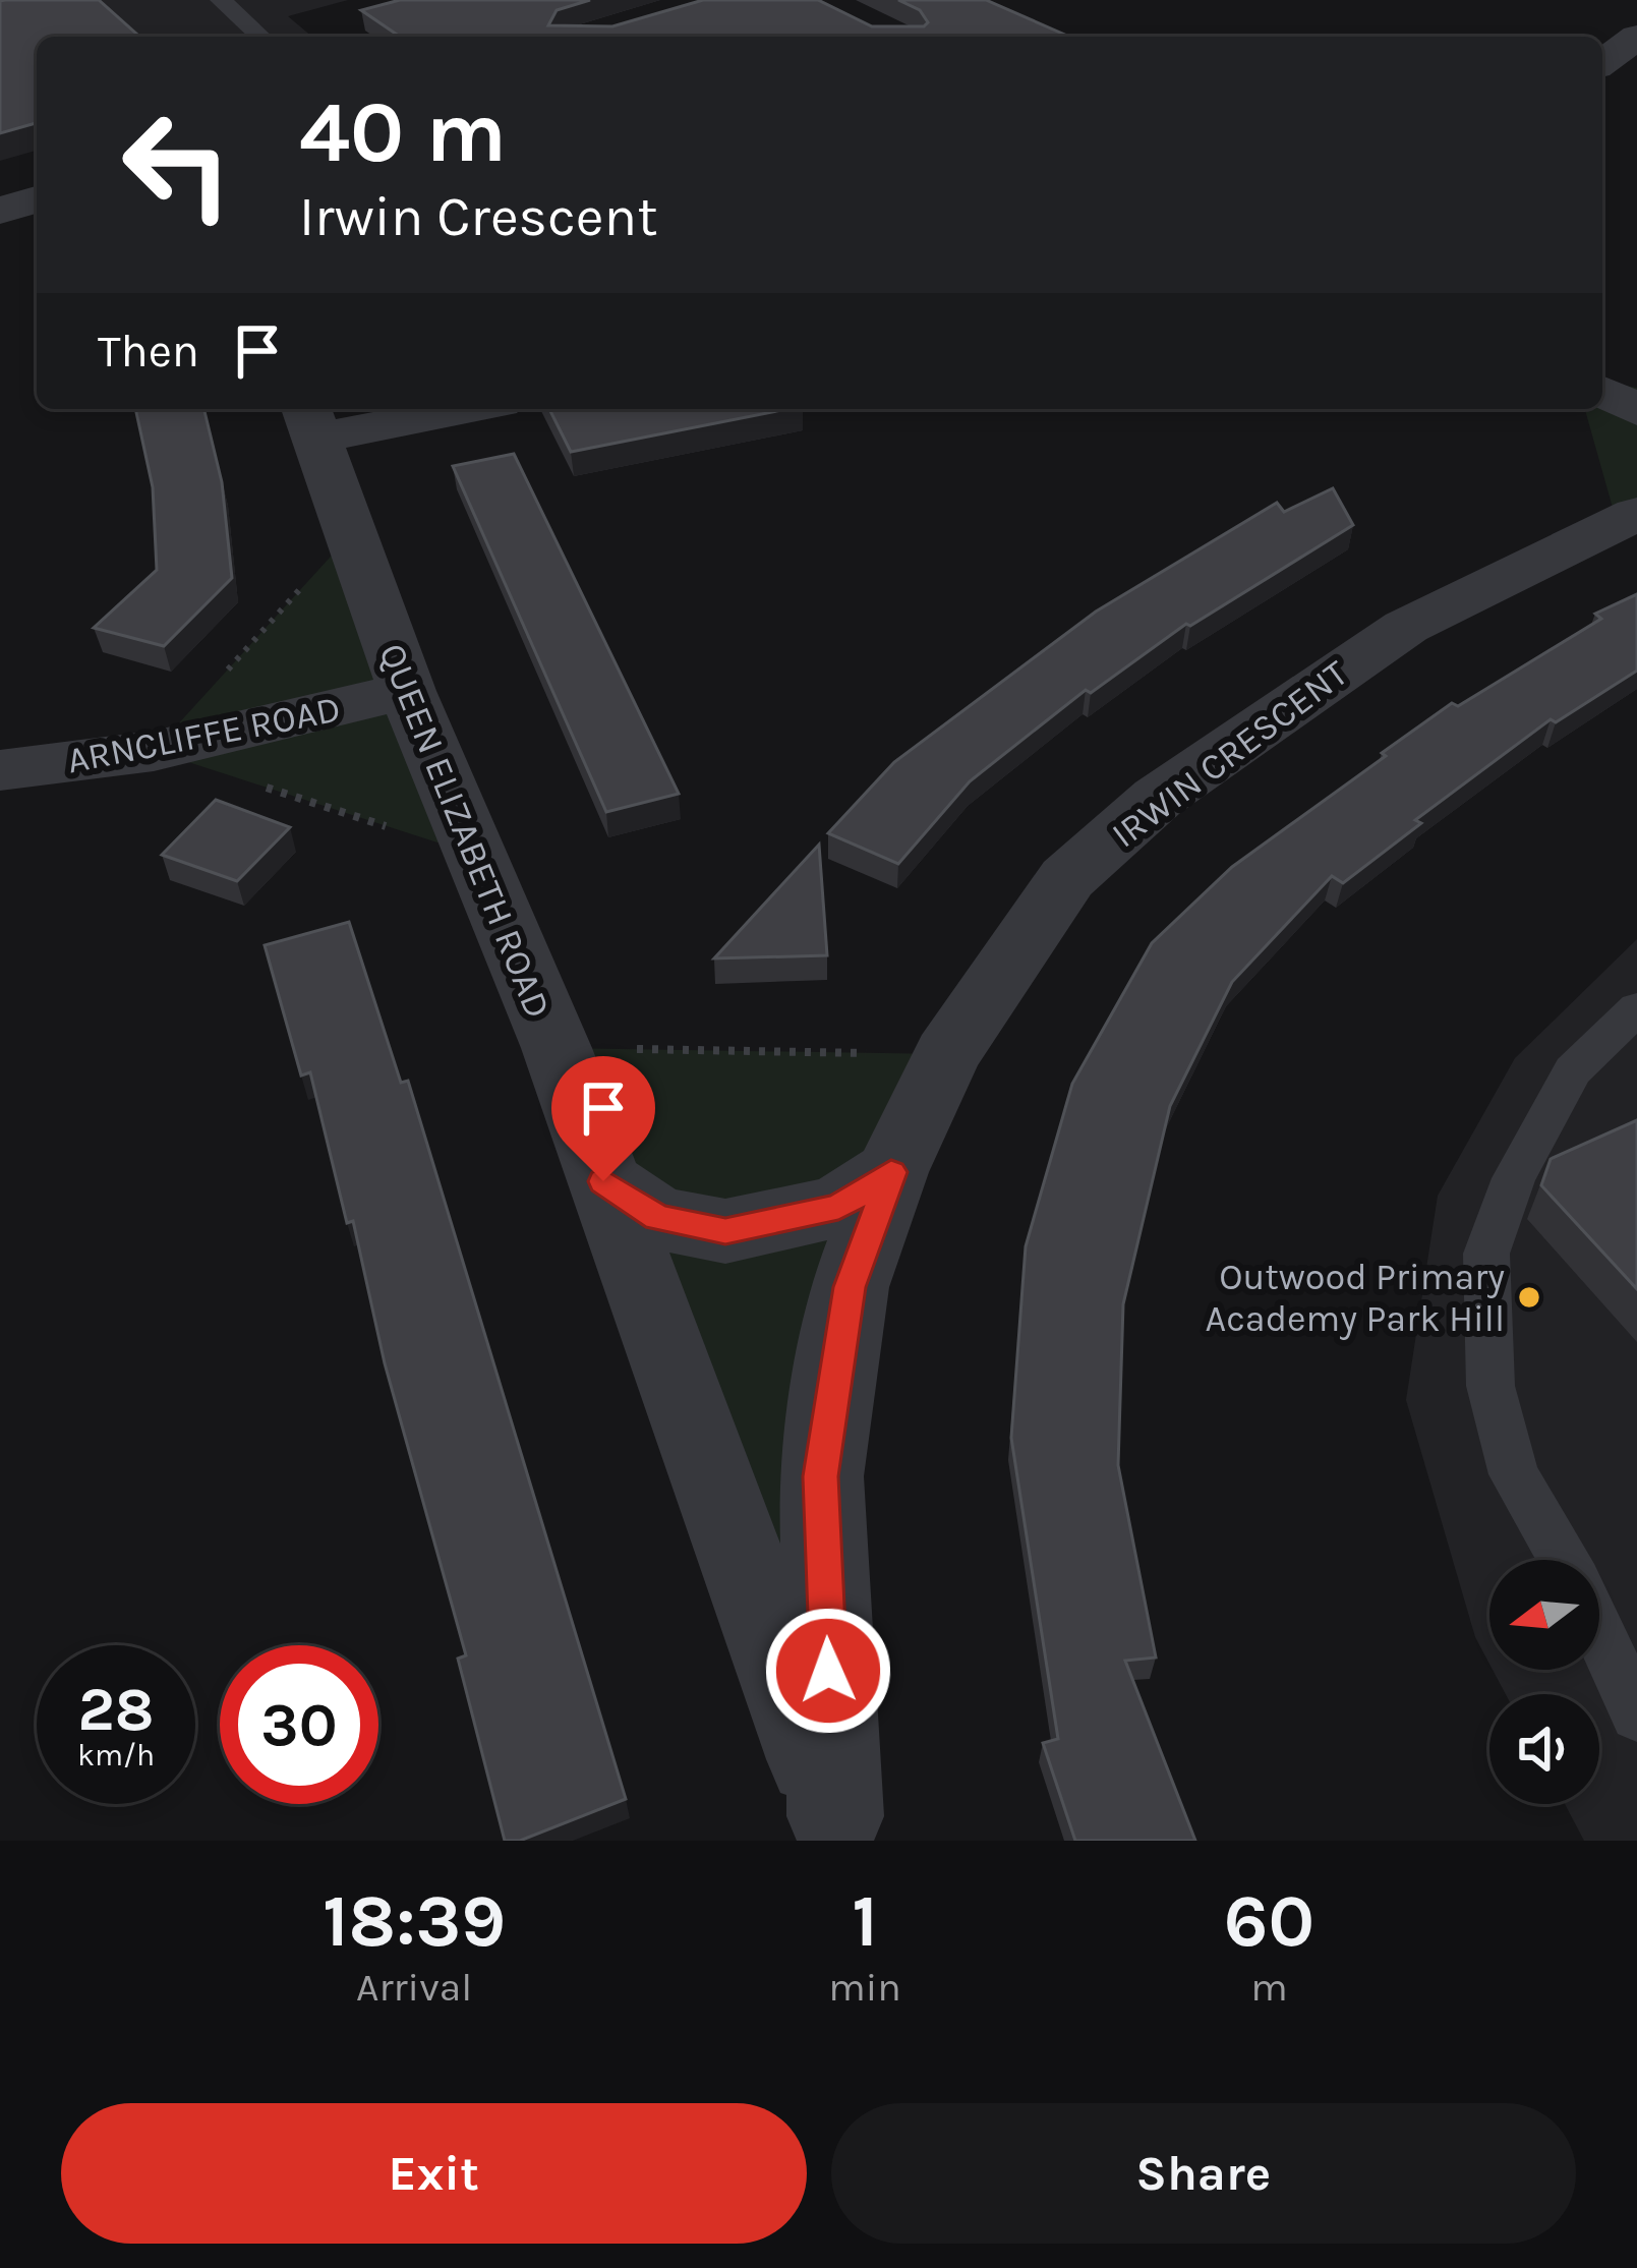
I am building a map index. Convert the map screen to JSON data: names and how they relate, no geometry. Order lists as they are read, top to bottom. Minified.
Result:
{"streets":{"street":["ARNCLIFFE ROAD","IRWIN CRESCENT","QUEEN ELIZABETH ROAD"]},"crossings":[["ARNCLIFFE ROAD","QUEEN ELIZABETH ROAD"],["IRWIN CRESCENT","QUEEN ELIZABETH ROAD"]],"places":["Outwood Primary Academy Park Hill"],"north":"left","page":{"turn":["40 m","Irwin Crescent"],"then":"Then","speed":"28 km/h","limit":"30","eta":["18:39","Arrival","1","min","60","m"],"buttons":["Exit","Share"]}}
